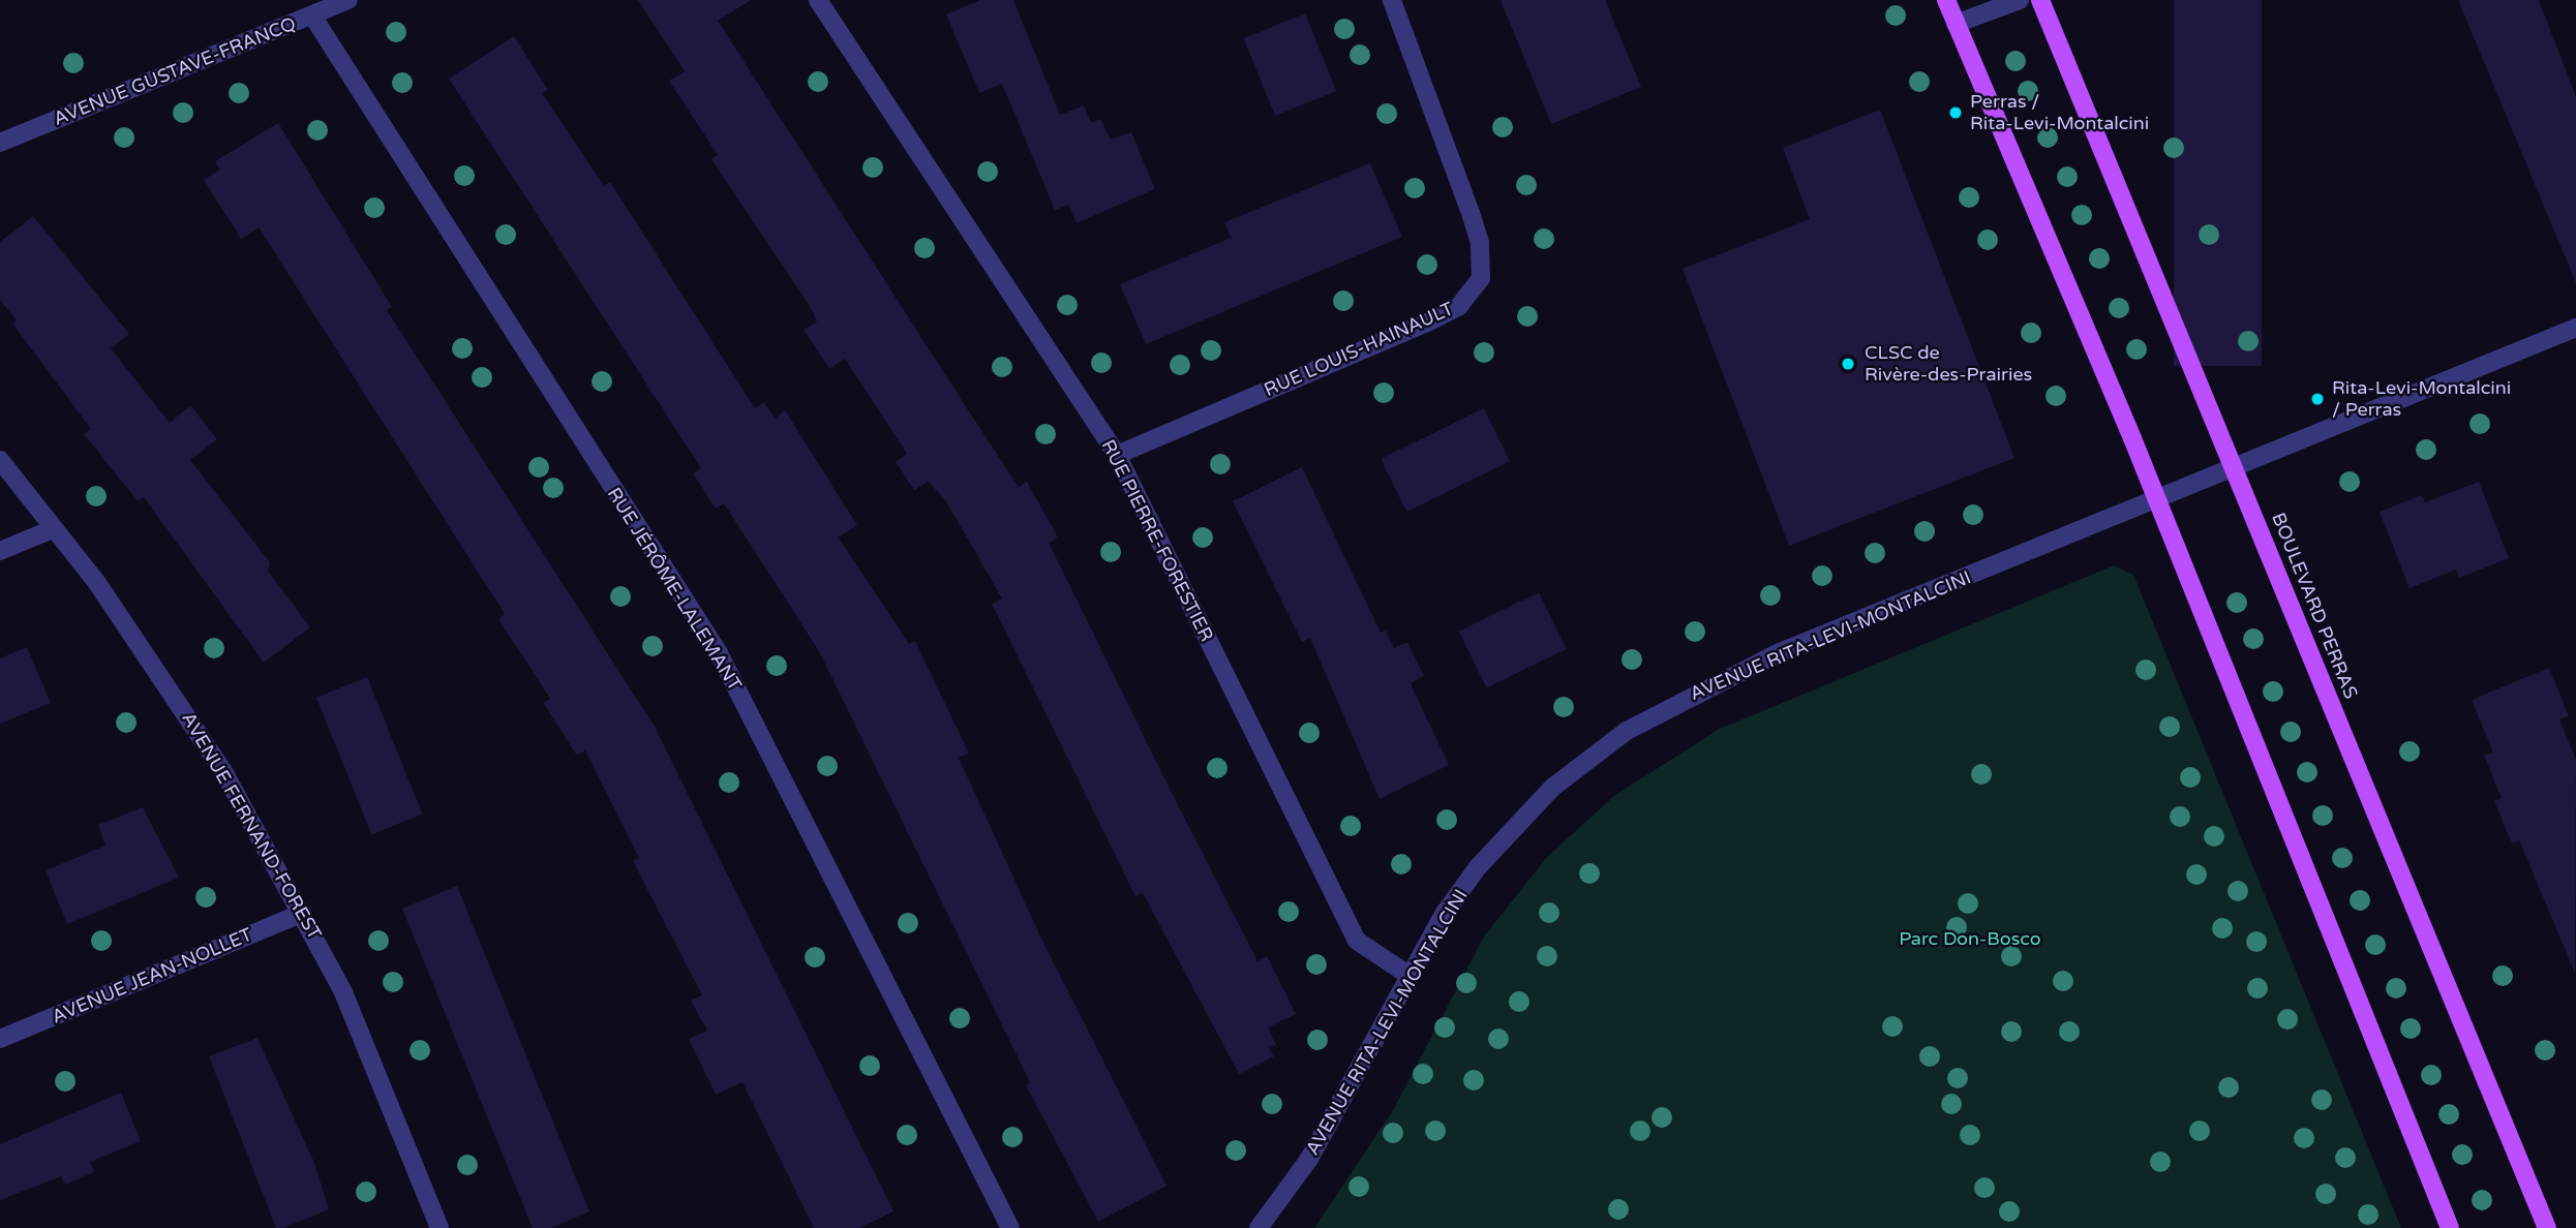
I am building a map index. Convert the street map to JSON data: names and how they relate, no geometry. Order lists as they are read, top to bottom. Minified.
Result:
{"streets":{"main road":["BOULEVARD PERRAS"],"street":["AVENUE GUSTAVE-FRANCQ","RUE LOUIS-HAINAULT","RUE PIERRE-FORESTIER","RUE JÉRÔME-LALEMANT","AVENUE RITA-LEVI-MONTALCINI","AVENUE FERNAND-FOREST","AVENUE JEAN-NOLLET"]},"crossings":[["AVENUE GUSTAVE-FRANCQ","RUE JÉRÔME-LALEMANT"],["RUE LOUIS-HAINAULT","RUE PIERRE-FORESTIER"],["RUE PIERRE-FORESTIER","AVENUE RITA-LEVI-MONTALCINI"],["BOULEVARD PERRAS","AVENUE RITA-LEVI-MONTALCINI"],["AVENUE FERNAND-FOREST","AVENUE JEAN-NOLLET"]],"parks":["Parc Don-Bosco"],"places":["Perras / Rita-Levi-Montalcini","CLSC de Rivère-des-Prairies","Rita-Levi-Montalcini / Perras"]}
